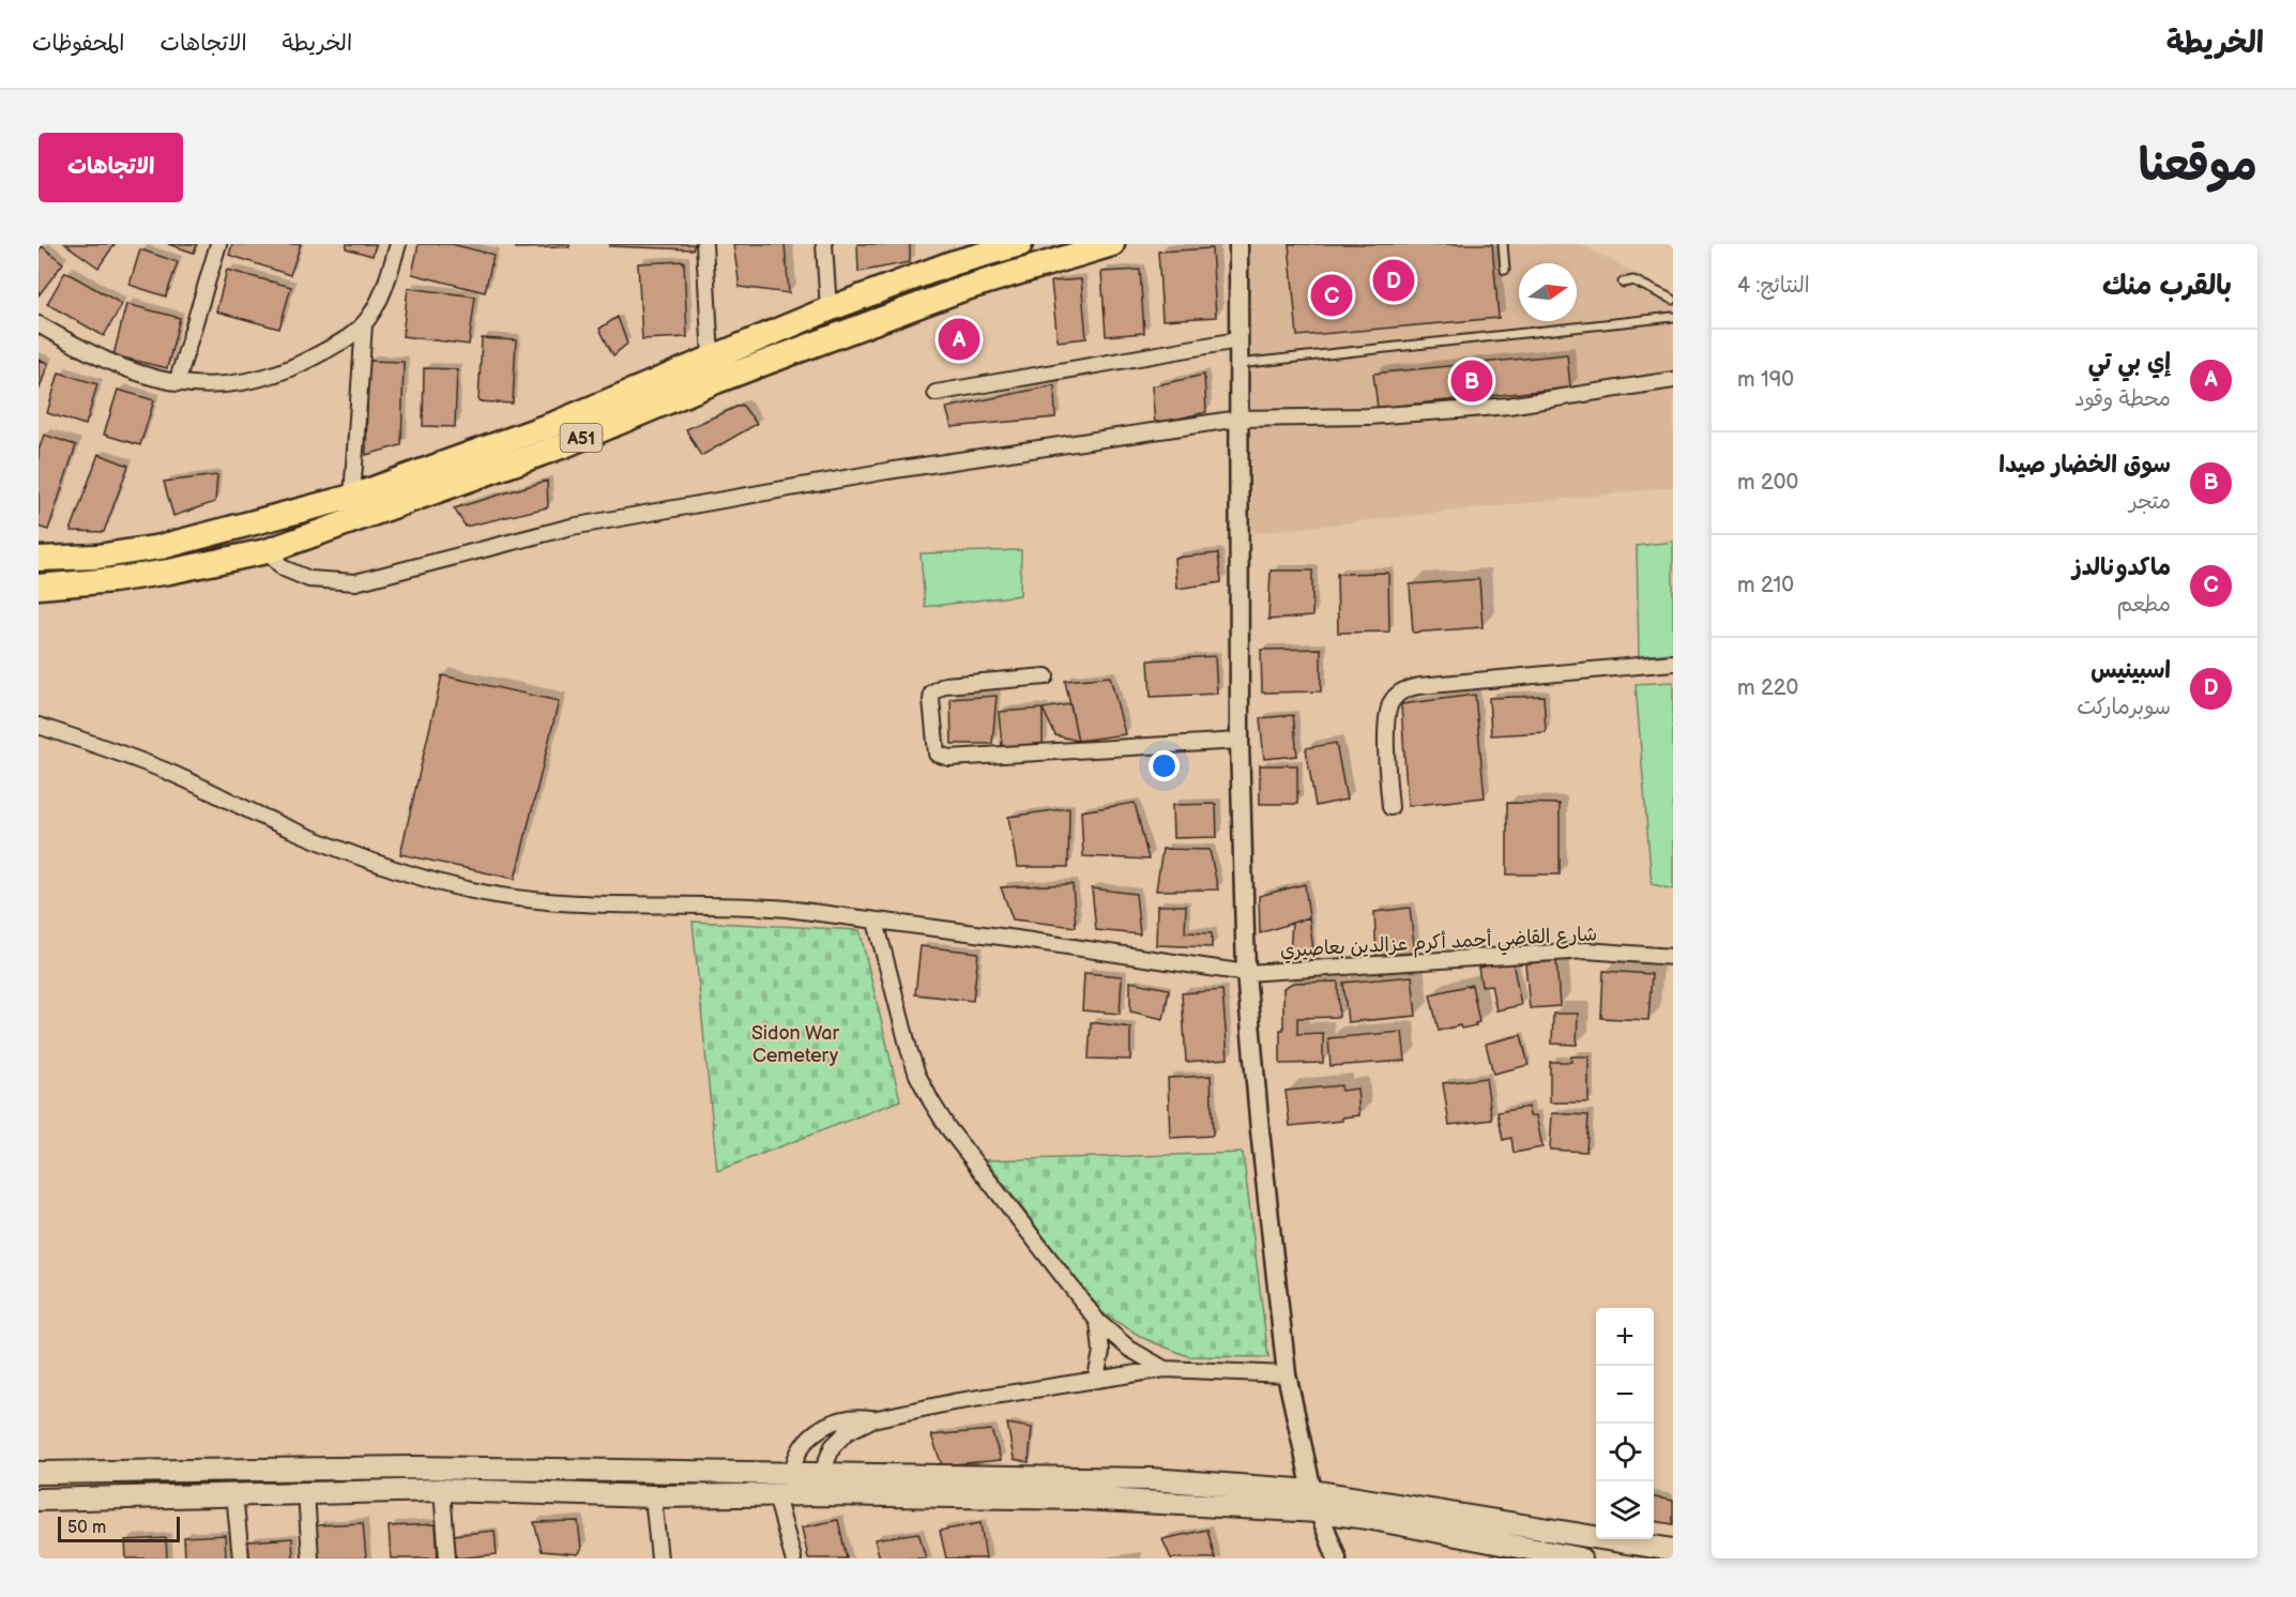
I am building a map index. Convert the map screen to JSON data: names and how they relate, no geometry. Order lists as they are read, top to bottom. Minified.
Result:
{"streets":{"highway":["A51"],"street":["شارع القاضي أحمد أكرم عزالدين بعاصيري"]},"parks":["Sidon War Cemetery"],"scale_bar":"50 m","north":"right","page":{"header":"الخريطة","nav":["الخريطة","الاتجاهات","المحفوظات"],"title":"موقعنا","buttons":"الاتجاهات","heading":["بالقرب منك","النتائج: 4"],"pins":["D","C","A","B"],"list":[{"mark":"A","name":"إي بي تي","note":"محطة وقود","value":"190 m"},{"mark":"B","name":"سوق الخضار صيدا","note":"متجر","value":"200 m"},{"mark":"C","name":"ماكدونالدز","note":"مطعم","value":"210 m"},{"mark":"D","name":"اسبينيس","note":"سوبرماركت","value":"220 m"}],"map_buttons":["+","−"],"scale":"50 m"}}
